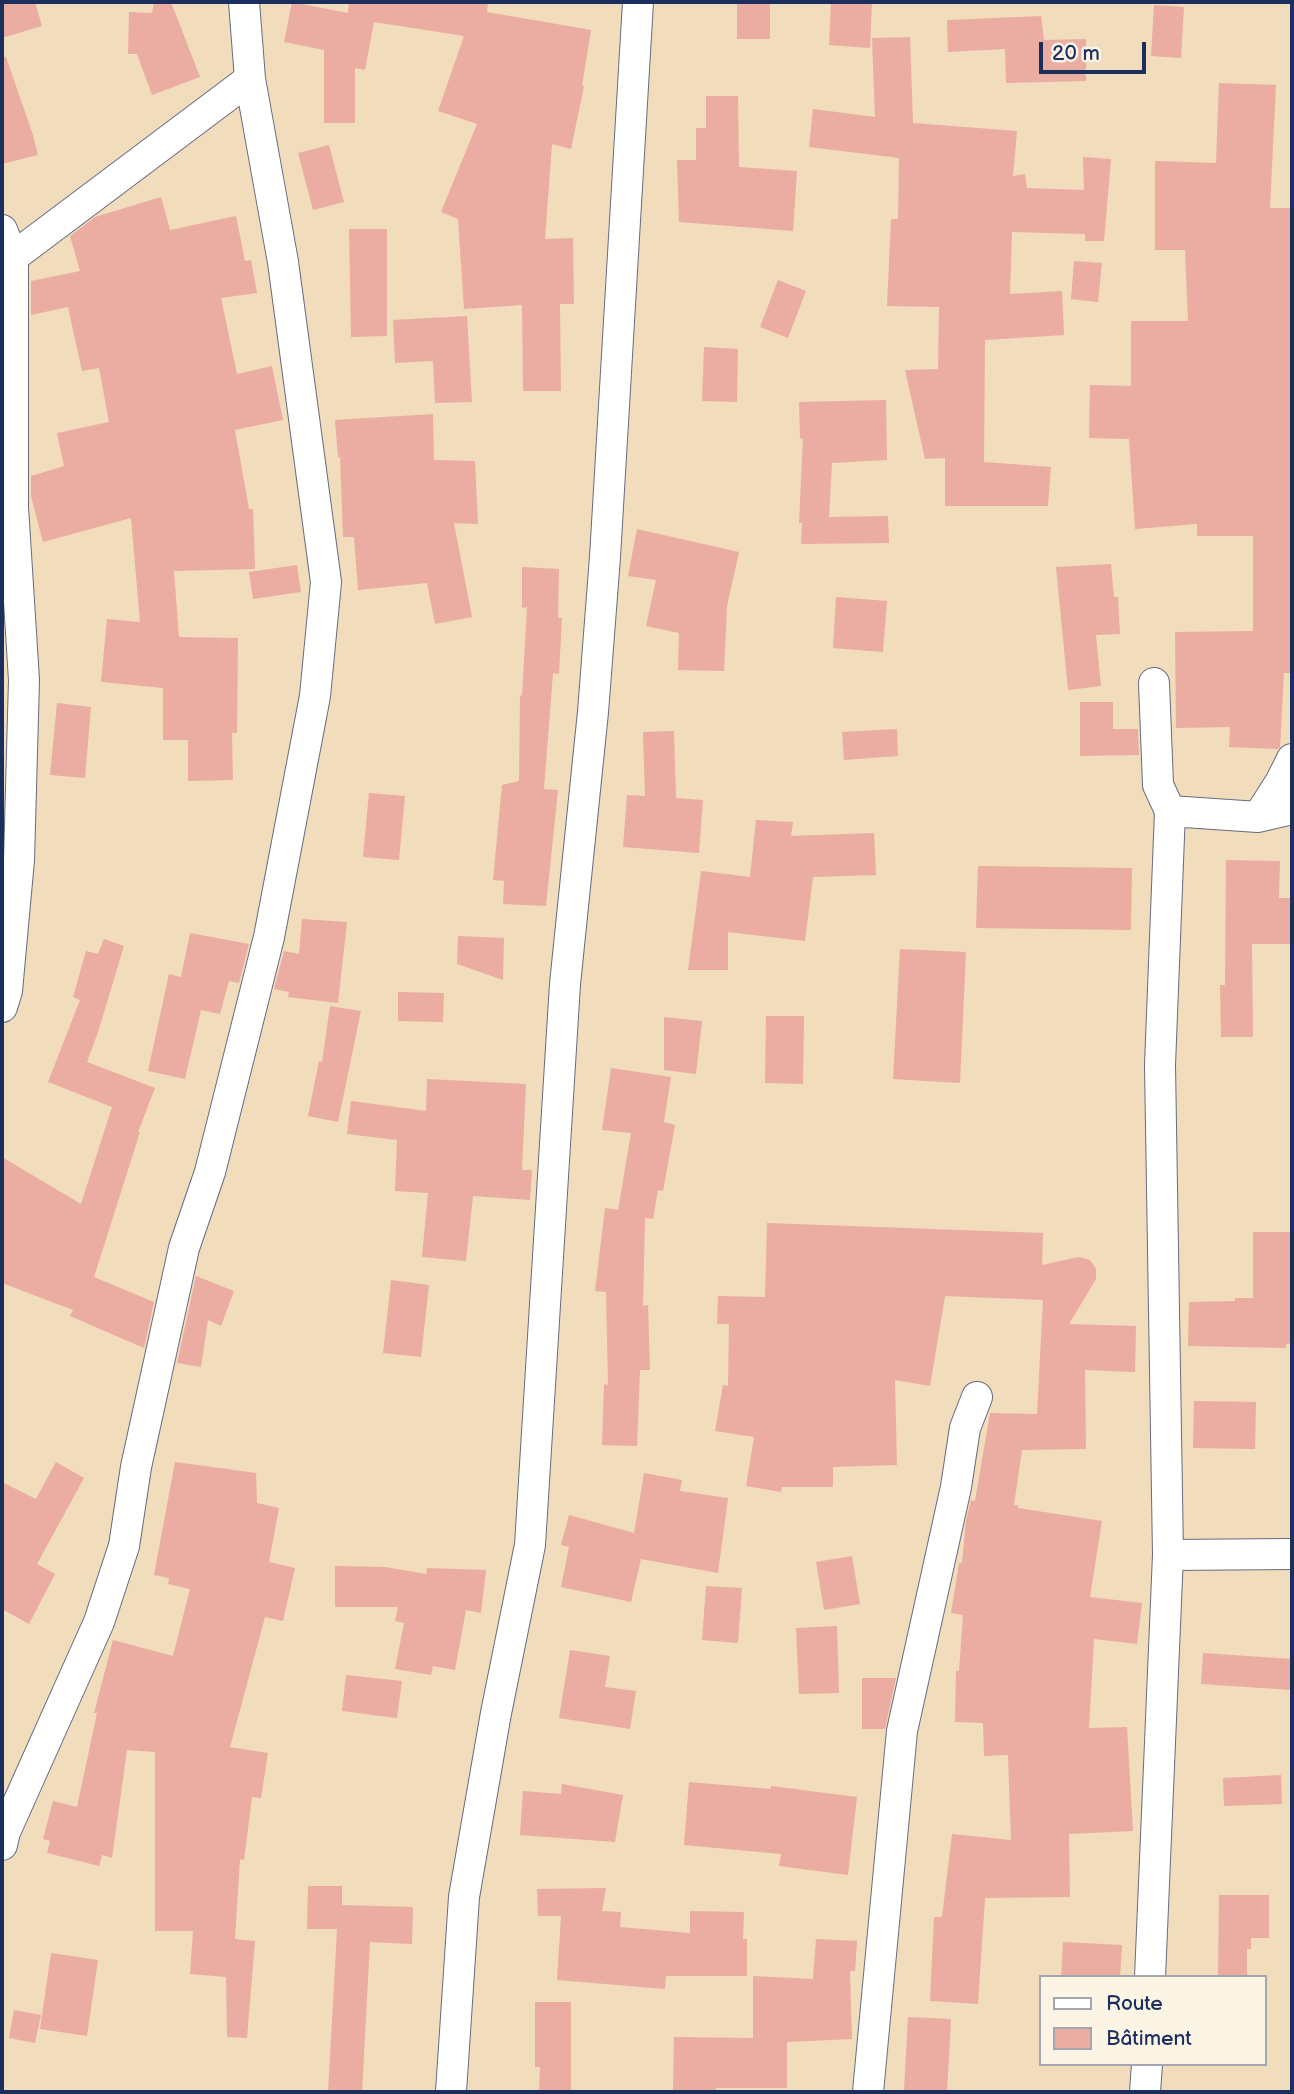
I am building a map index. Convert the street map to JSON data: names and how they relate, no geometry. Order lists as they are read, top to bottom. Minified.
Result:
{"legend":["Route","Bâtiment"],"scale_bar":"20 m"}
